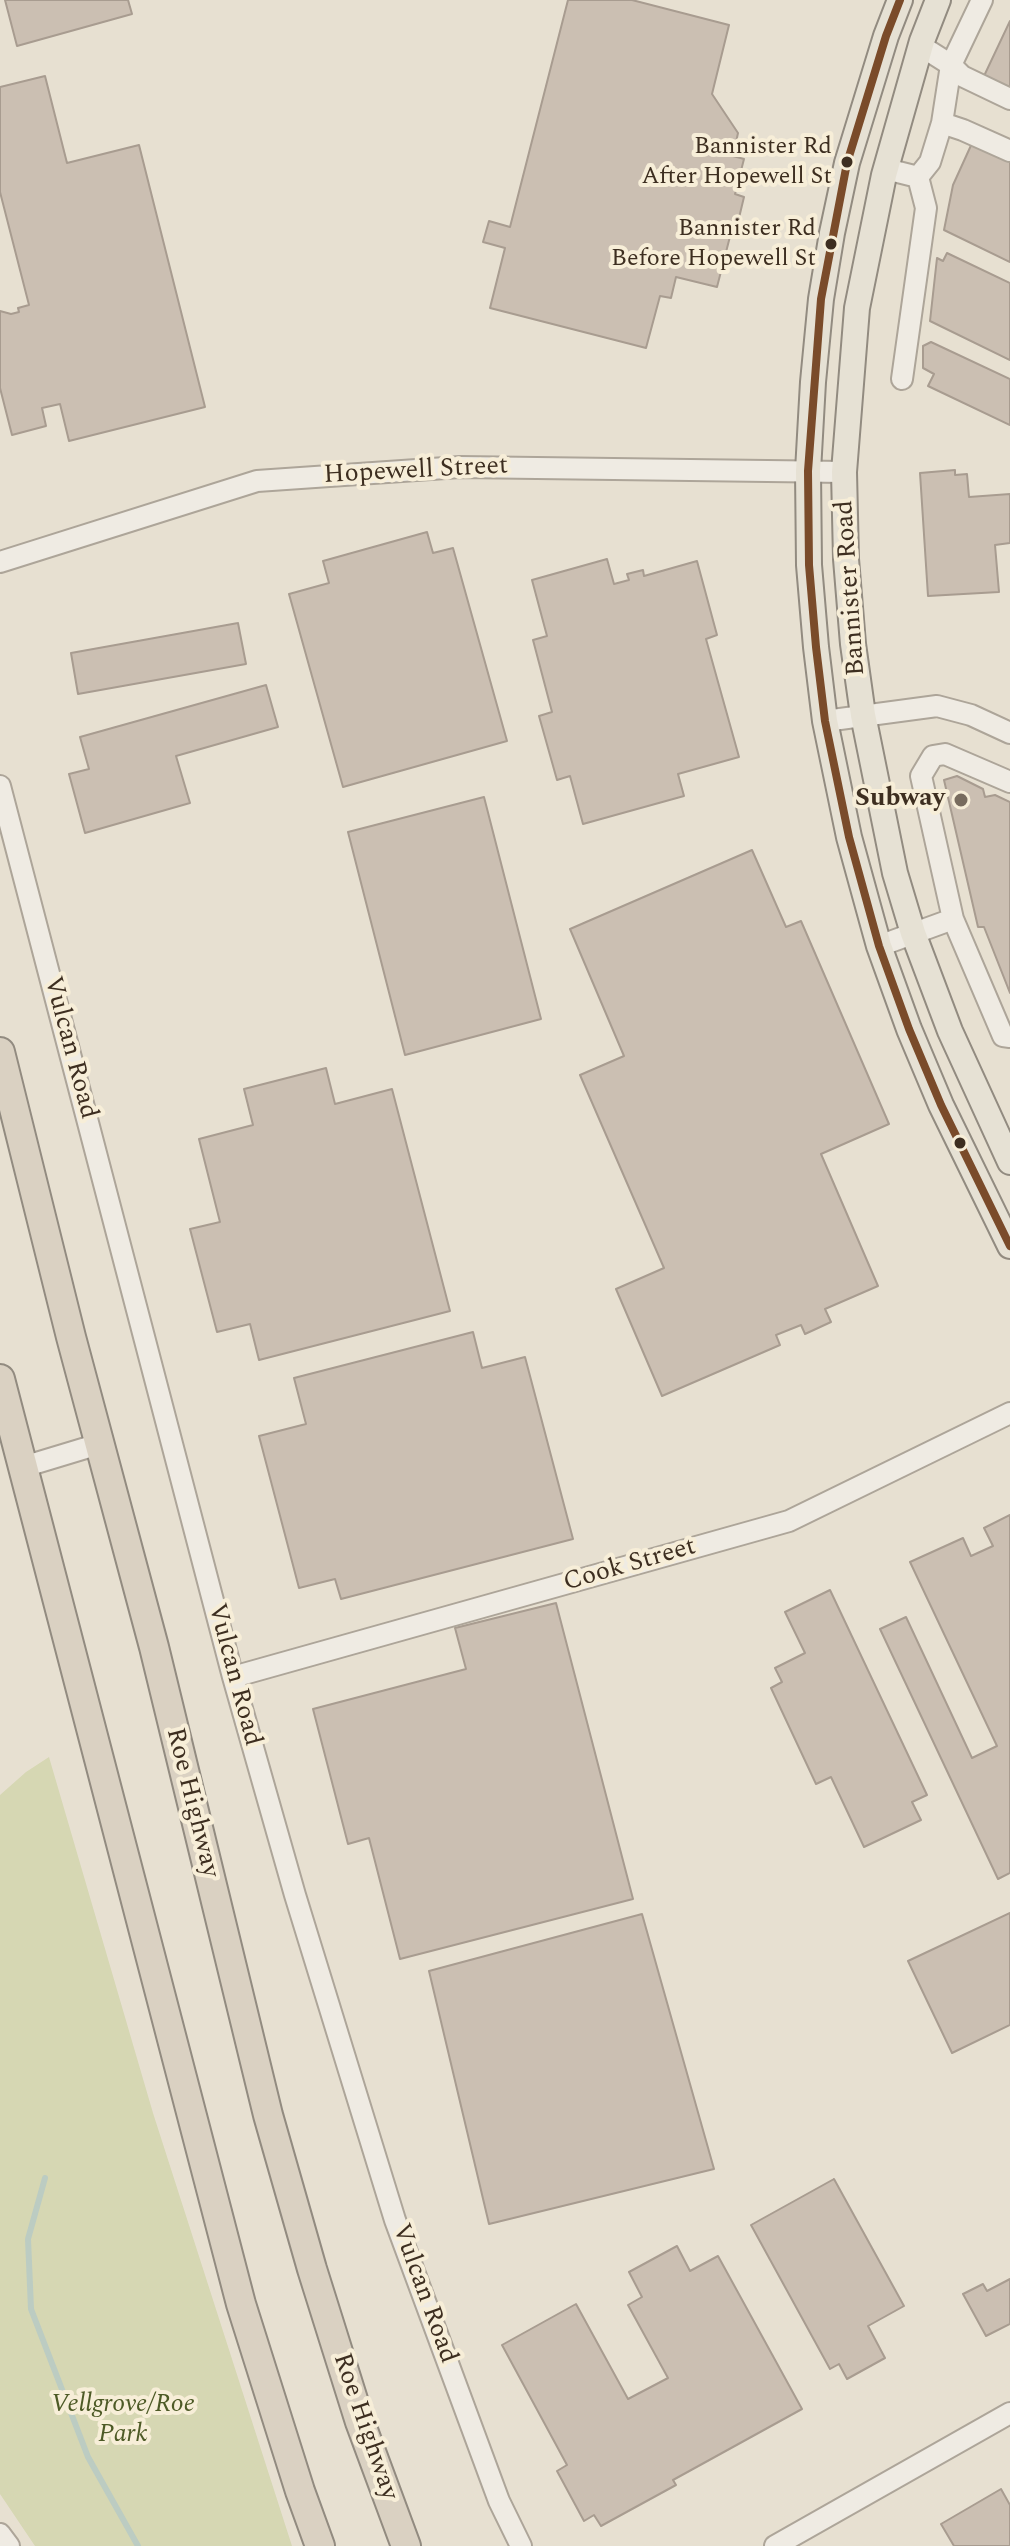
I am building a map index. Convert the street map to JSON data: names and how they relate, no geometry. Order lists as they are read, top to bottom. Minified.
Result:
{"streets":{"highway":["Roe Highway"],"main road":["Bannister Road"],"street":["Hopewell Street","Vulcan Road","Cook Street"]},"crossings":[["Hopewell Street","Bannister Road"],["Vulcan Road","Cook Street"]],"parks":["Vellgrove/Roe Park"],"places":["Bannister Rd After Hopewell St","Bannister Rd Before Hopewell St","Subway"]}
